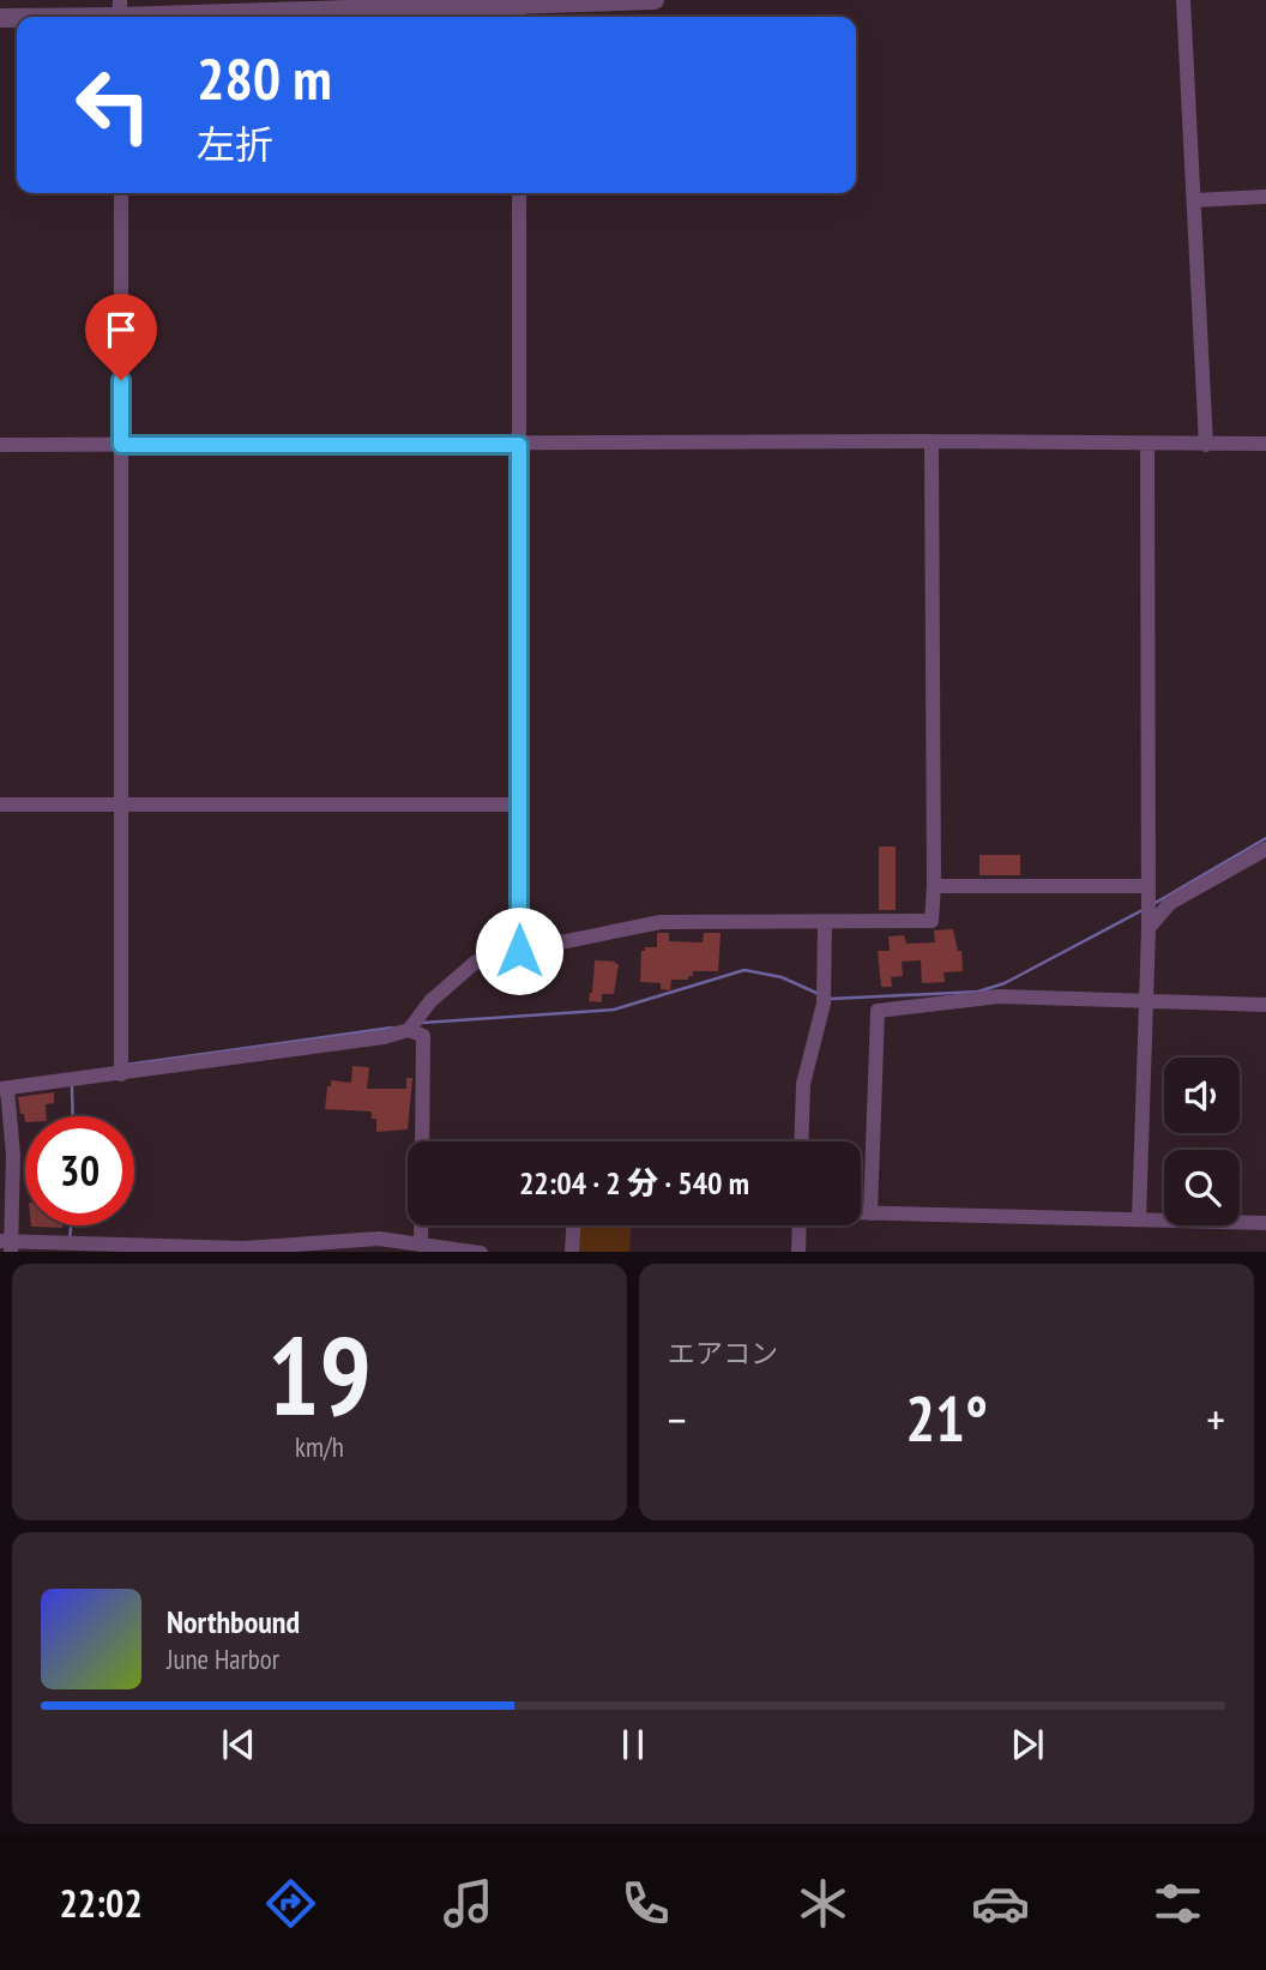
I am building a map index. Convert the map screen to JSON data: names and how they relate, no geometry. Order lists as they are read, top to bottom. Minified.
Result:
{"page":{"turn":["280 m","左折"],"limit":"30","trip":"22:04 · 2 分 · 540 m","tile":[["19","km/h"],"エアコン"],"heat":["−","21°","+"],"song":["Northbound","June Harbor"],"tabs":"22:02"}}
